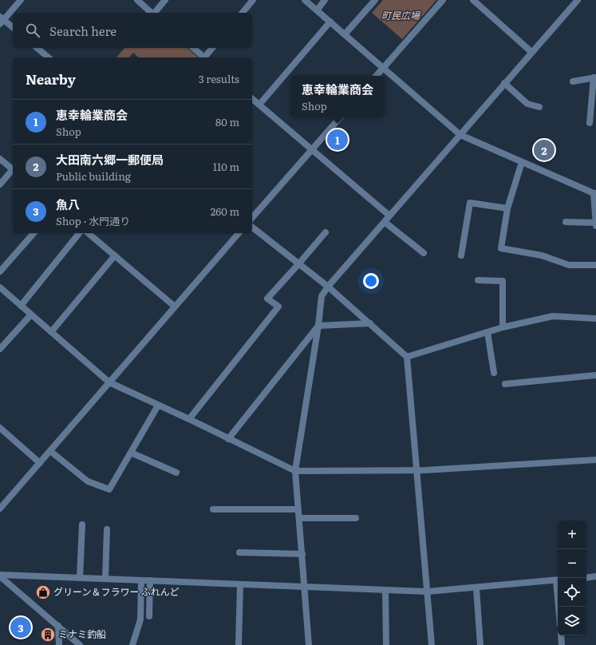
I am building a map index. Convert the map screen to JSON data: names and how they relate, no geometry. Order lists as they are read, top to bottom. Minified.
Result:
{"parks":["町民広場"],"places":{"shop":["グリーン＆フラワー ふれんど"],"building":["ミナミ釣船"]},"page":{"search":"Search here","heading":["Nearby","3 results"],"popup":["恵幸輪業商会","Shop"],"list":[{"mark":"1","name":"恵幸輪業商会","note":"Shop","value":"80 m"},{"mark":"2","name":"大田南六郷一郵便局","note":"Public building","value":"110 m"},{"mark":"3","name":"魚八","note":"Shop · 水門通り","value":"260 m"}],"pins":["1","2","3"],"map_buttons":["+","−"]}}
